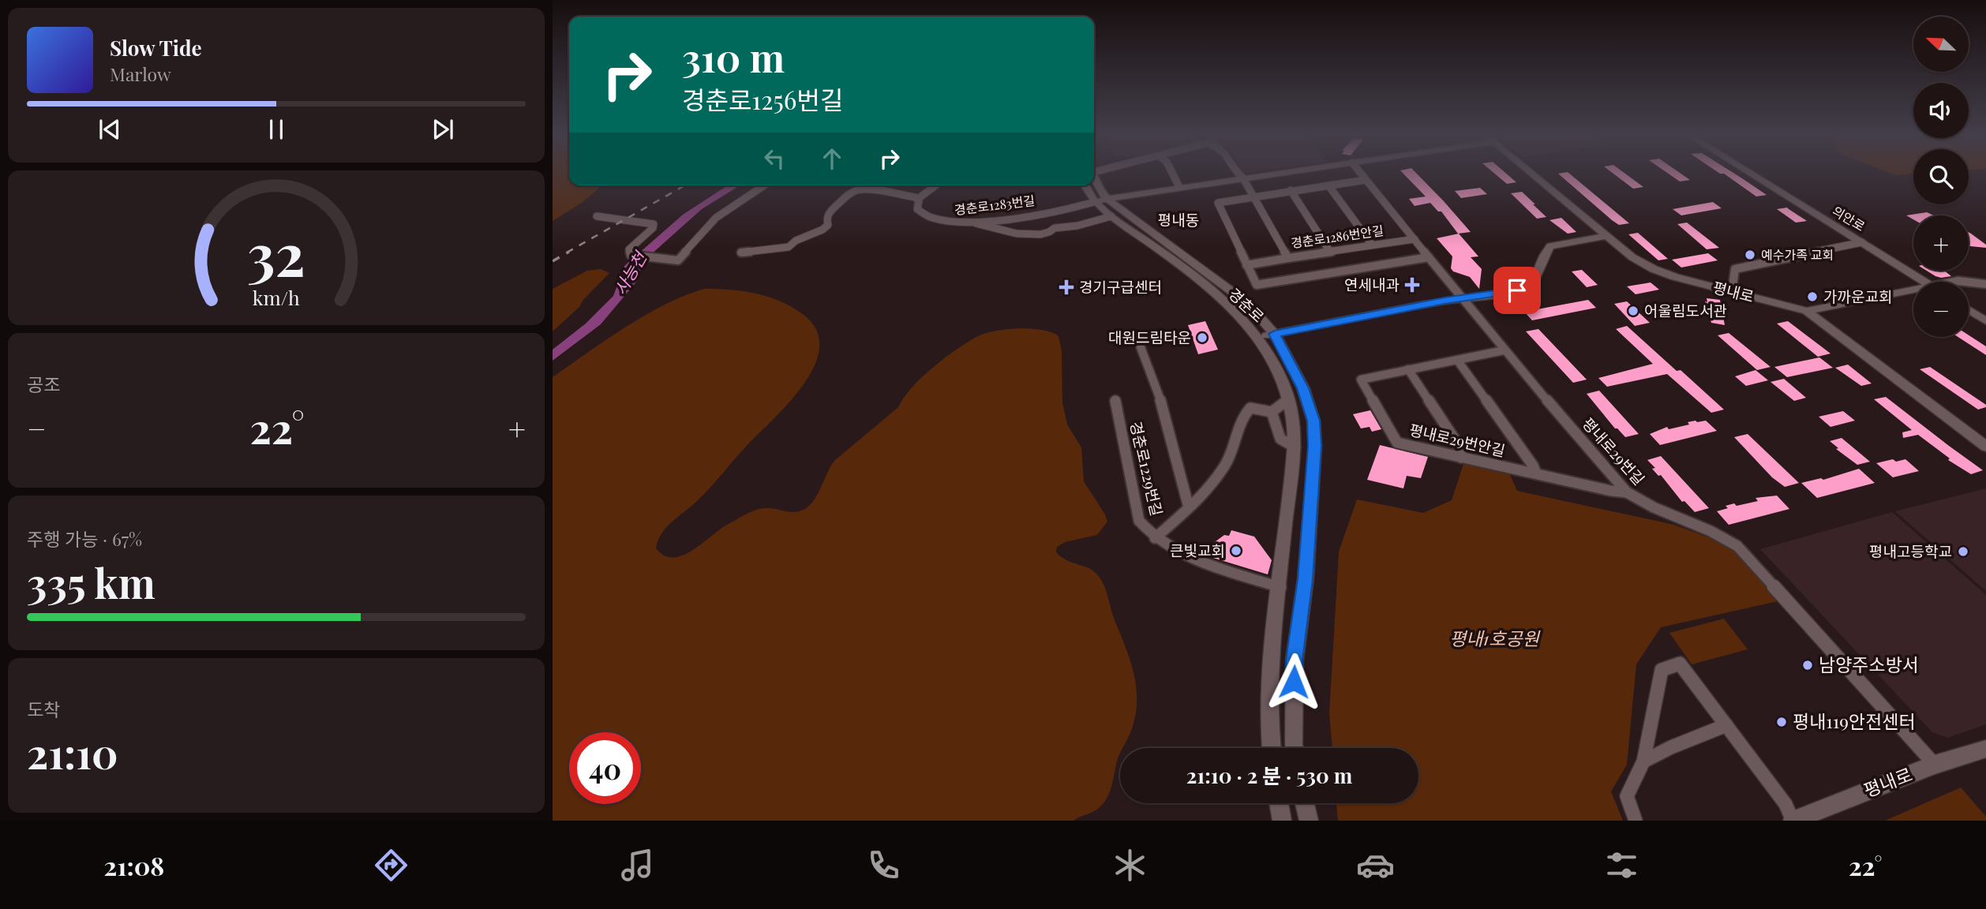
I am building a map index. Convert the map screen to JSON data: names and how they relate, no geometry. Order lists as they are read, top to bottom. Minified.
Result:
{"streets":{"street":["경춘로1283번길","의안로","경춘로1286번안길","평내로","경춘로","평내로29번안길","평내로29번길","경춘로1229번길"]},"crossings":[["경춘로1283번길","경춘로"],["경춘로1286번안길","평내로29번길"],["평내로","평내로29번길"],["경춘로","경춘로1229번길"],["평내로29번안길","평내로29번길"]],"districts":["평내동"],"water":["사능천"],"parks":["평내1호공원"],"places":{"other":["예수가족 교회","가까운교회","어울림도서관","대원드림타운","큰빛교회","평내고등학교","남양주소방서","평내119안전센터"],"health":["연세내과","경기구급센터"]},"north":"top left","page":{"map_buttons":["+","−"],"turn":["310 m","경춘로1256번길"],"song":["Slow Tide","Marlow"],"tile":["공조",["주행 가능 · 67%","335 km"],["도착","21:10"]],"heat":["−","22°","+"],"limit":"40","trip":"21:10 · 2 분 · 530 m","tabs":["21:08","22°"],"gauge":["32","km/h"]}}
